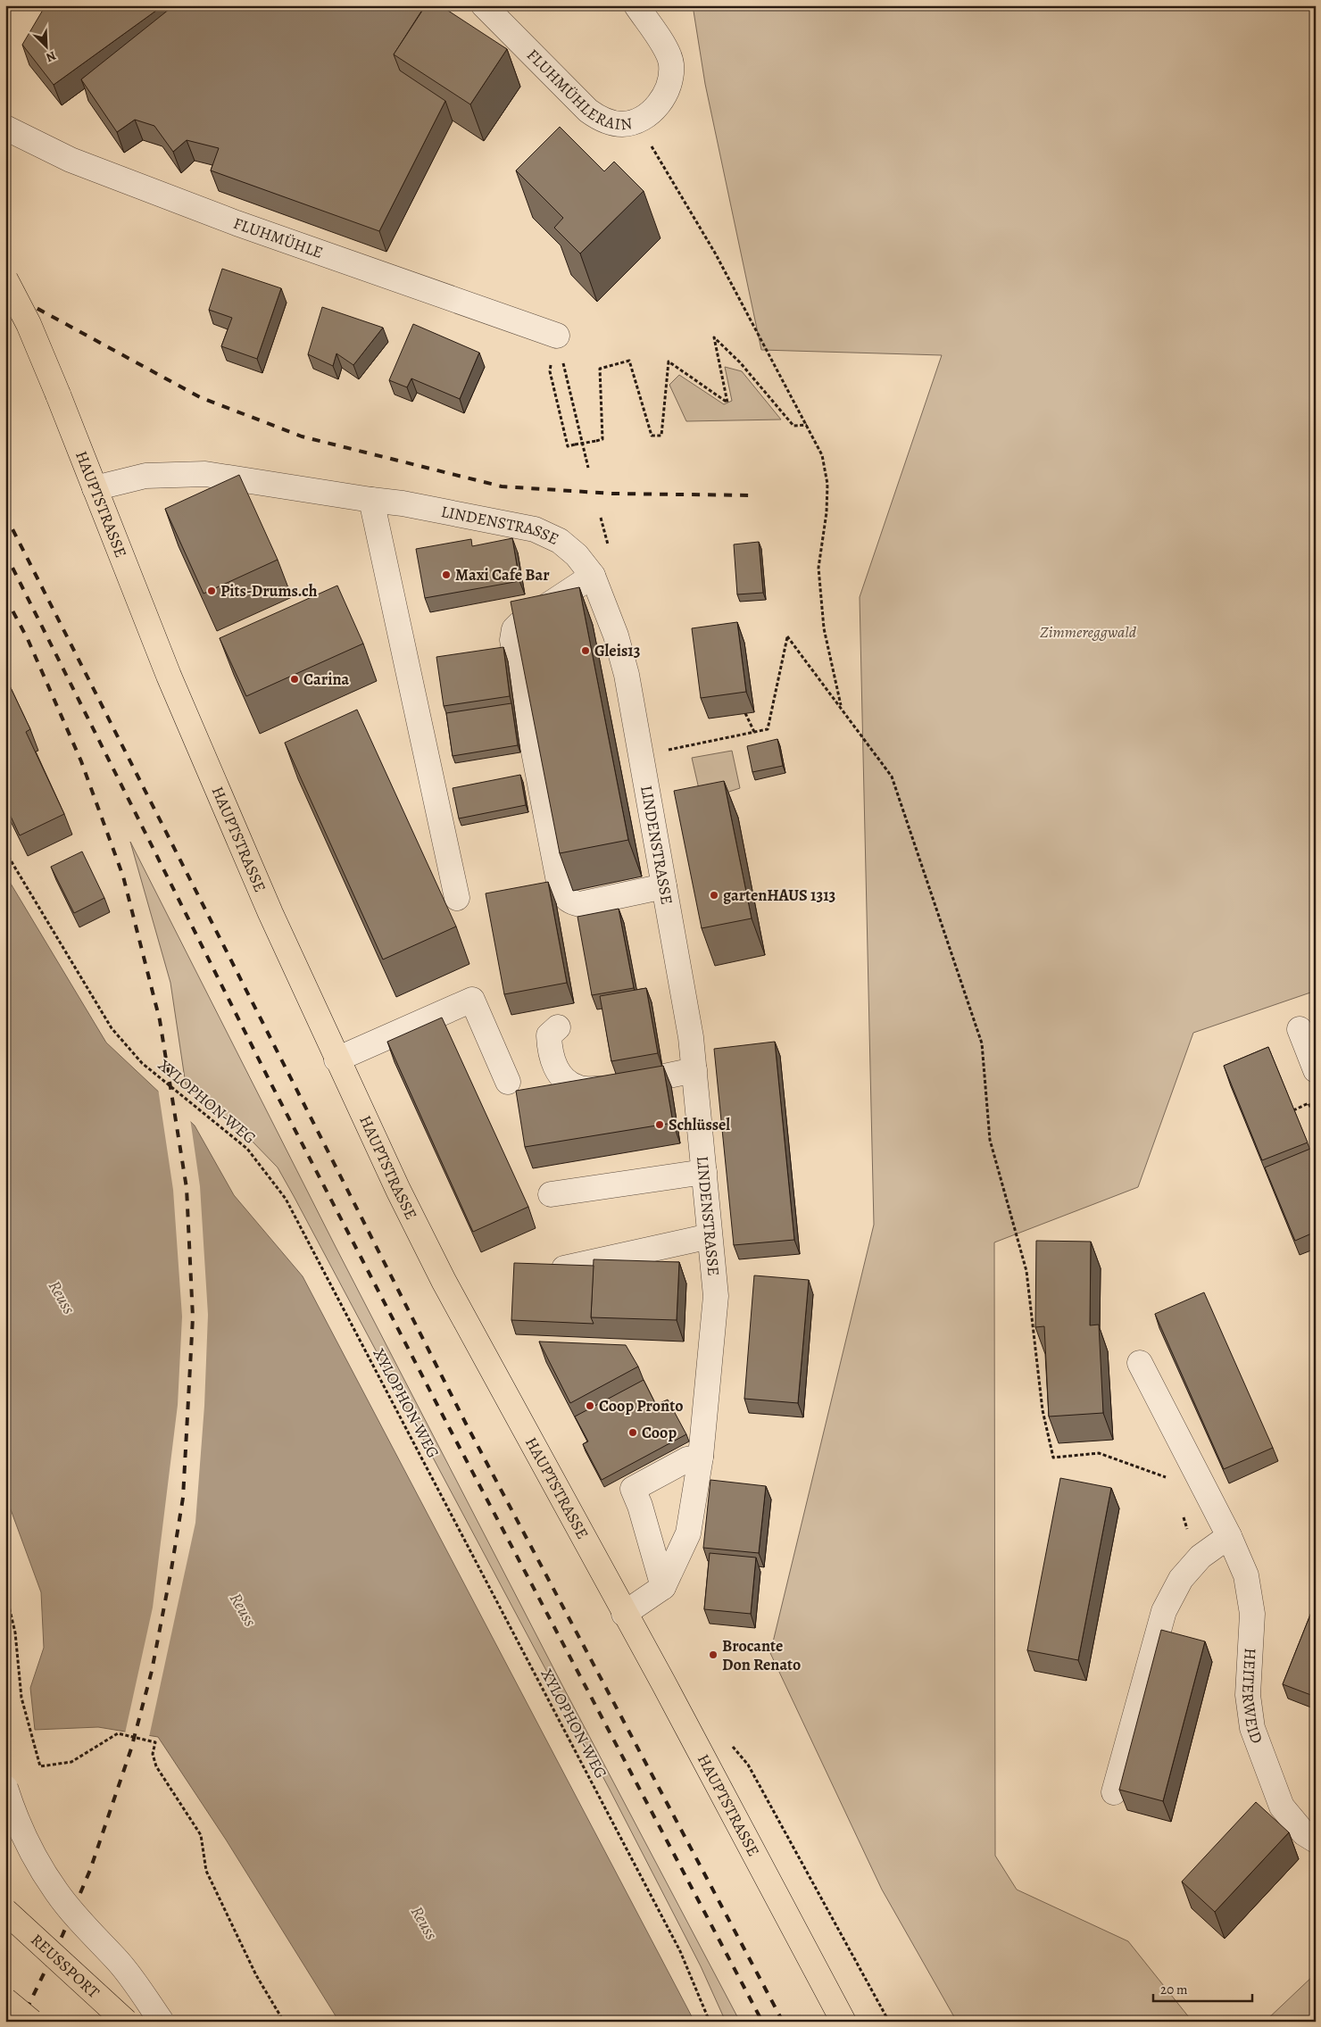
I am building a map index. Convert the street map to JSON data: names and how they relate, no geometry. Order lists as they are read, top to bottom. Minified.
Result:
{"streets":{"main road":["HAUPTSTRASSE","REUSSPORT"],"street":["FLUHMÜHLERAIN","FLUHMÜHLE","LINDENSTRASSE","HEITERWEID"],"path":["XYLOPHON-WEG"]},"crossings":[["HAUPTSTRASSE","LINDENSTRASSE"]],"water":["Reuss"],"parks":["Zimmereggwald"],"places":["Maxi Cafe Bar","Pits-Drums.ch","Gleis13","Carina","gartenHAUS 1313","Schlüssel","Coop Pronto","Coop","Brocante Don Renato"],"scale_bar":"20 m","north":"bottom right"}
